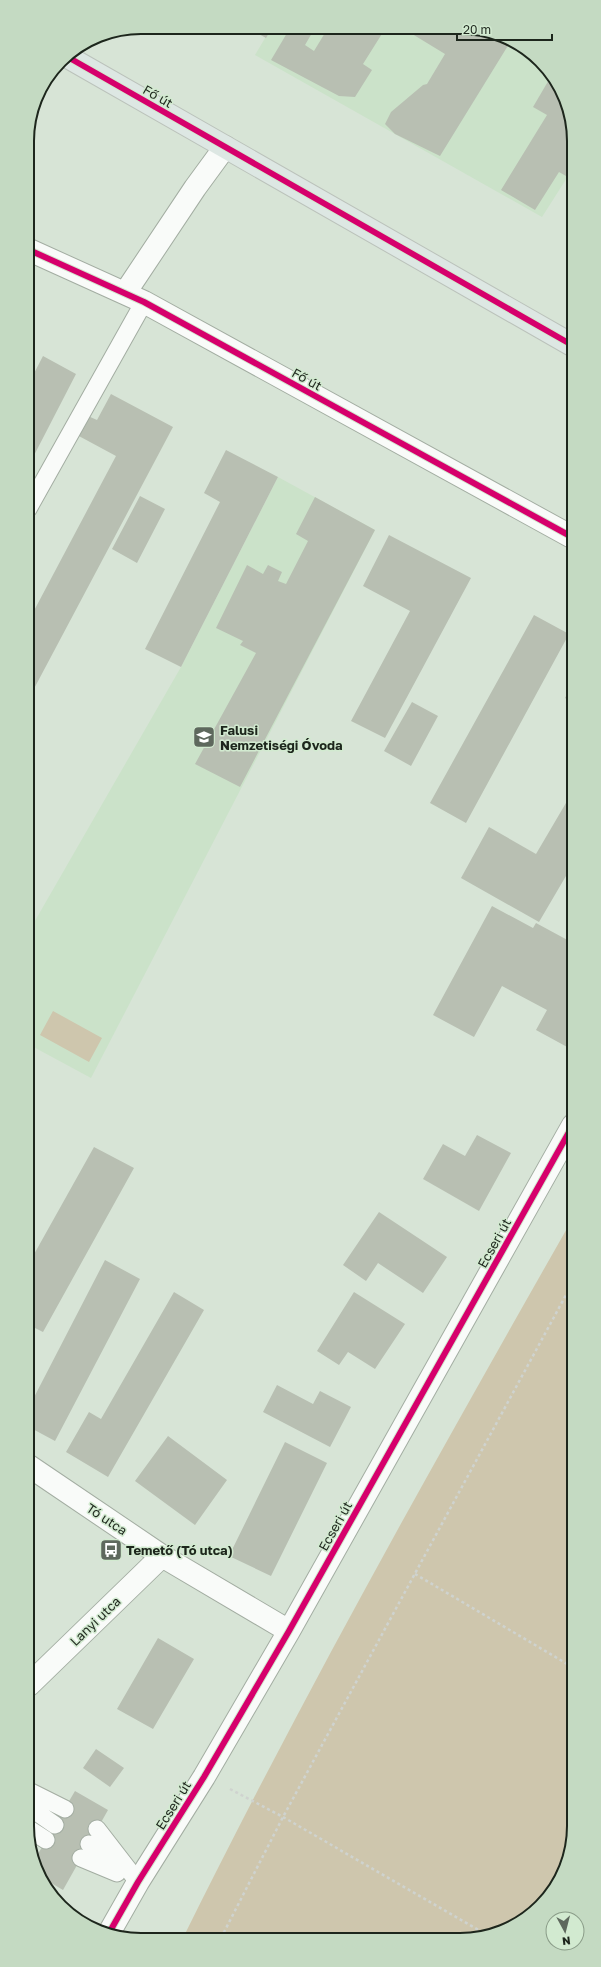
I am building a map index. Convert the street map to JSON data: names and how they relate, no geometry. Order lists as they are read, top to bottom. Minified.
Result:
{"streets":{"main road":["Fő út"],"street":["Ecseri út","Tó utca","Lanyi utca"]},"crossings":[["Ecseri út","Tó utca"],["Tó utca","Lanyi utca"]],"places":{"school or university":["Falusi Nemzetiségi Óvoda"],"bus stop":["Temető (Tó utca)"]},"scale_bar":"20 m","north":"bottom"}
